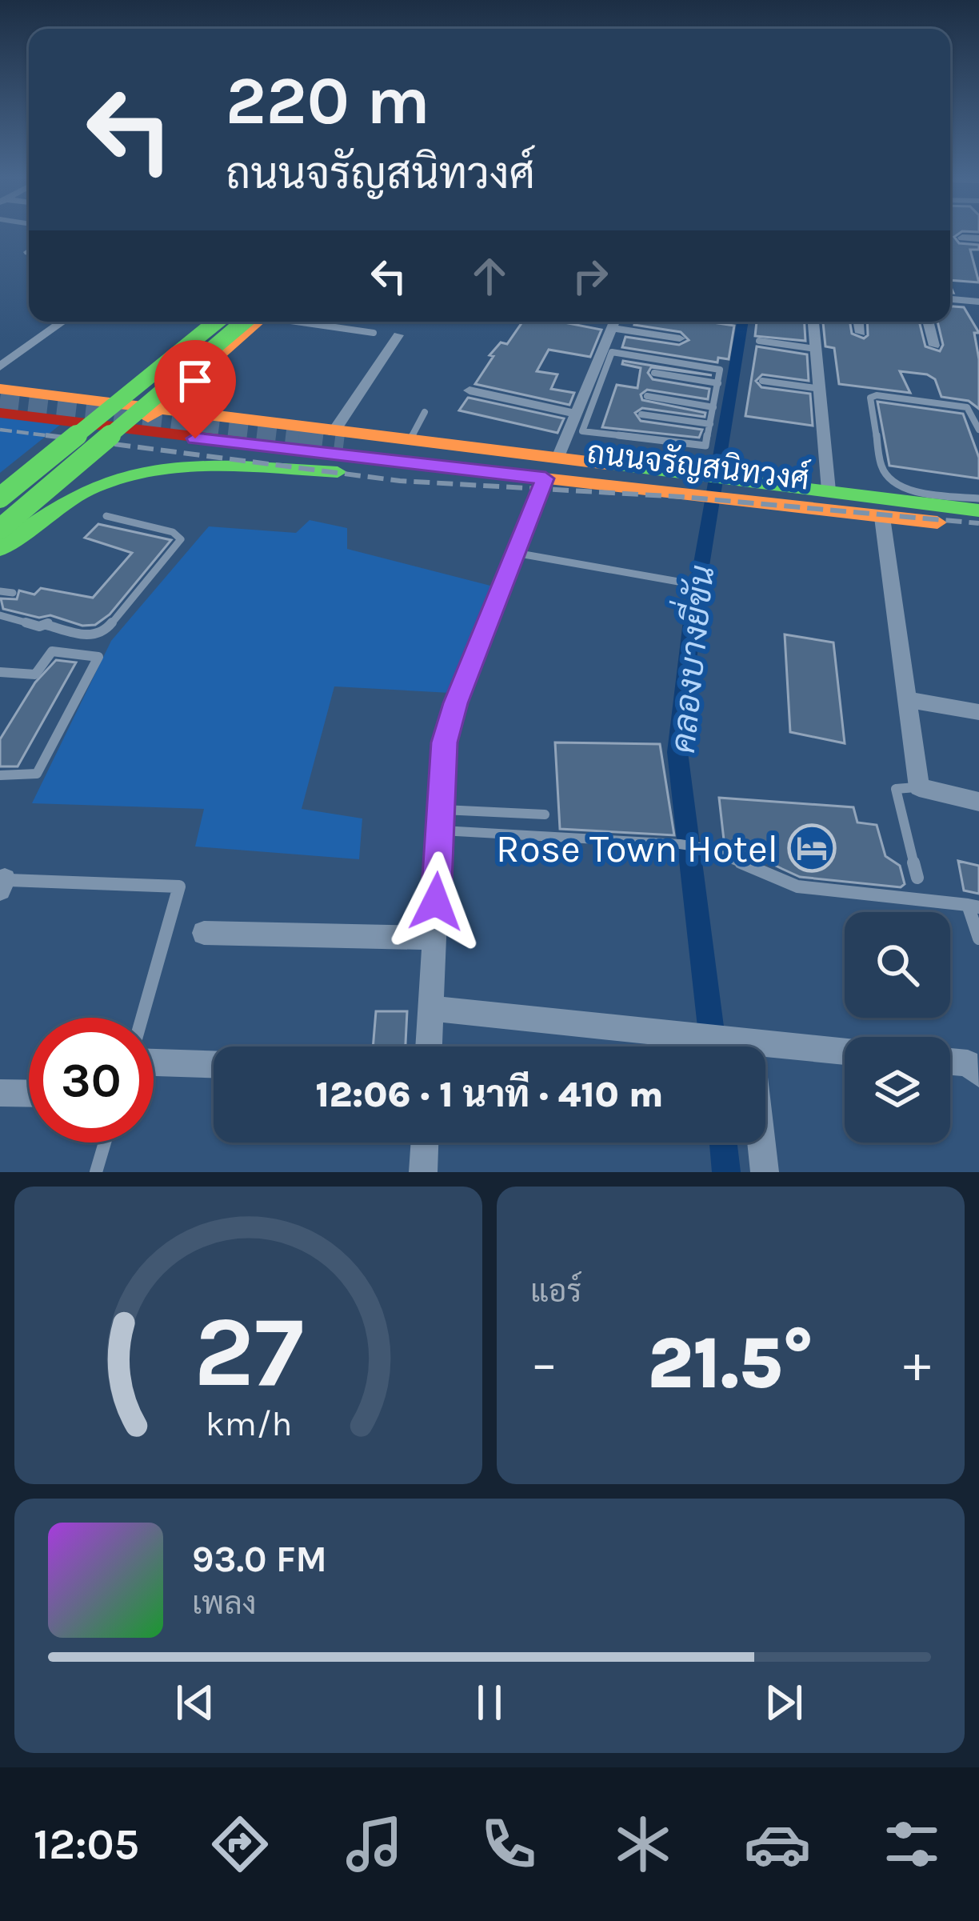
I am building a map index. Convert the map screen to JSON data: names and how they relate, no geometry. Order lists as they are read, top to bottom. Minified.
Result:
{"streets":{"main road":["ถนนจรัญสนิทวงศ์"]},"water":["คลองบางยี่ขัน"],"places":{"hotel":["Rose Town Hotel"]},"page":{"turn":["220 m","ถนนจรัญสนิทวงศ์"],"limit":"30","trip":"12:06 · 1 นาที · 410 m","tile":"แอร์","heat":["−","21.5°","+"],"song":["93.0 FM","เพลง"],"tabs":"12:05","gauge":["27","km/h"]}}
